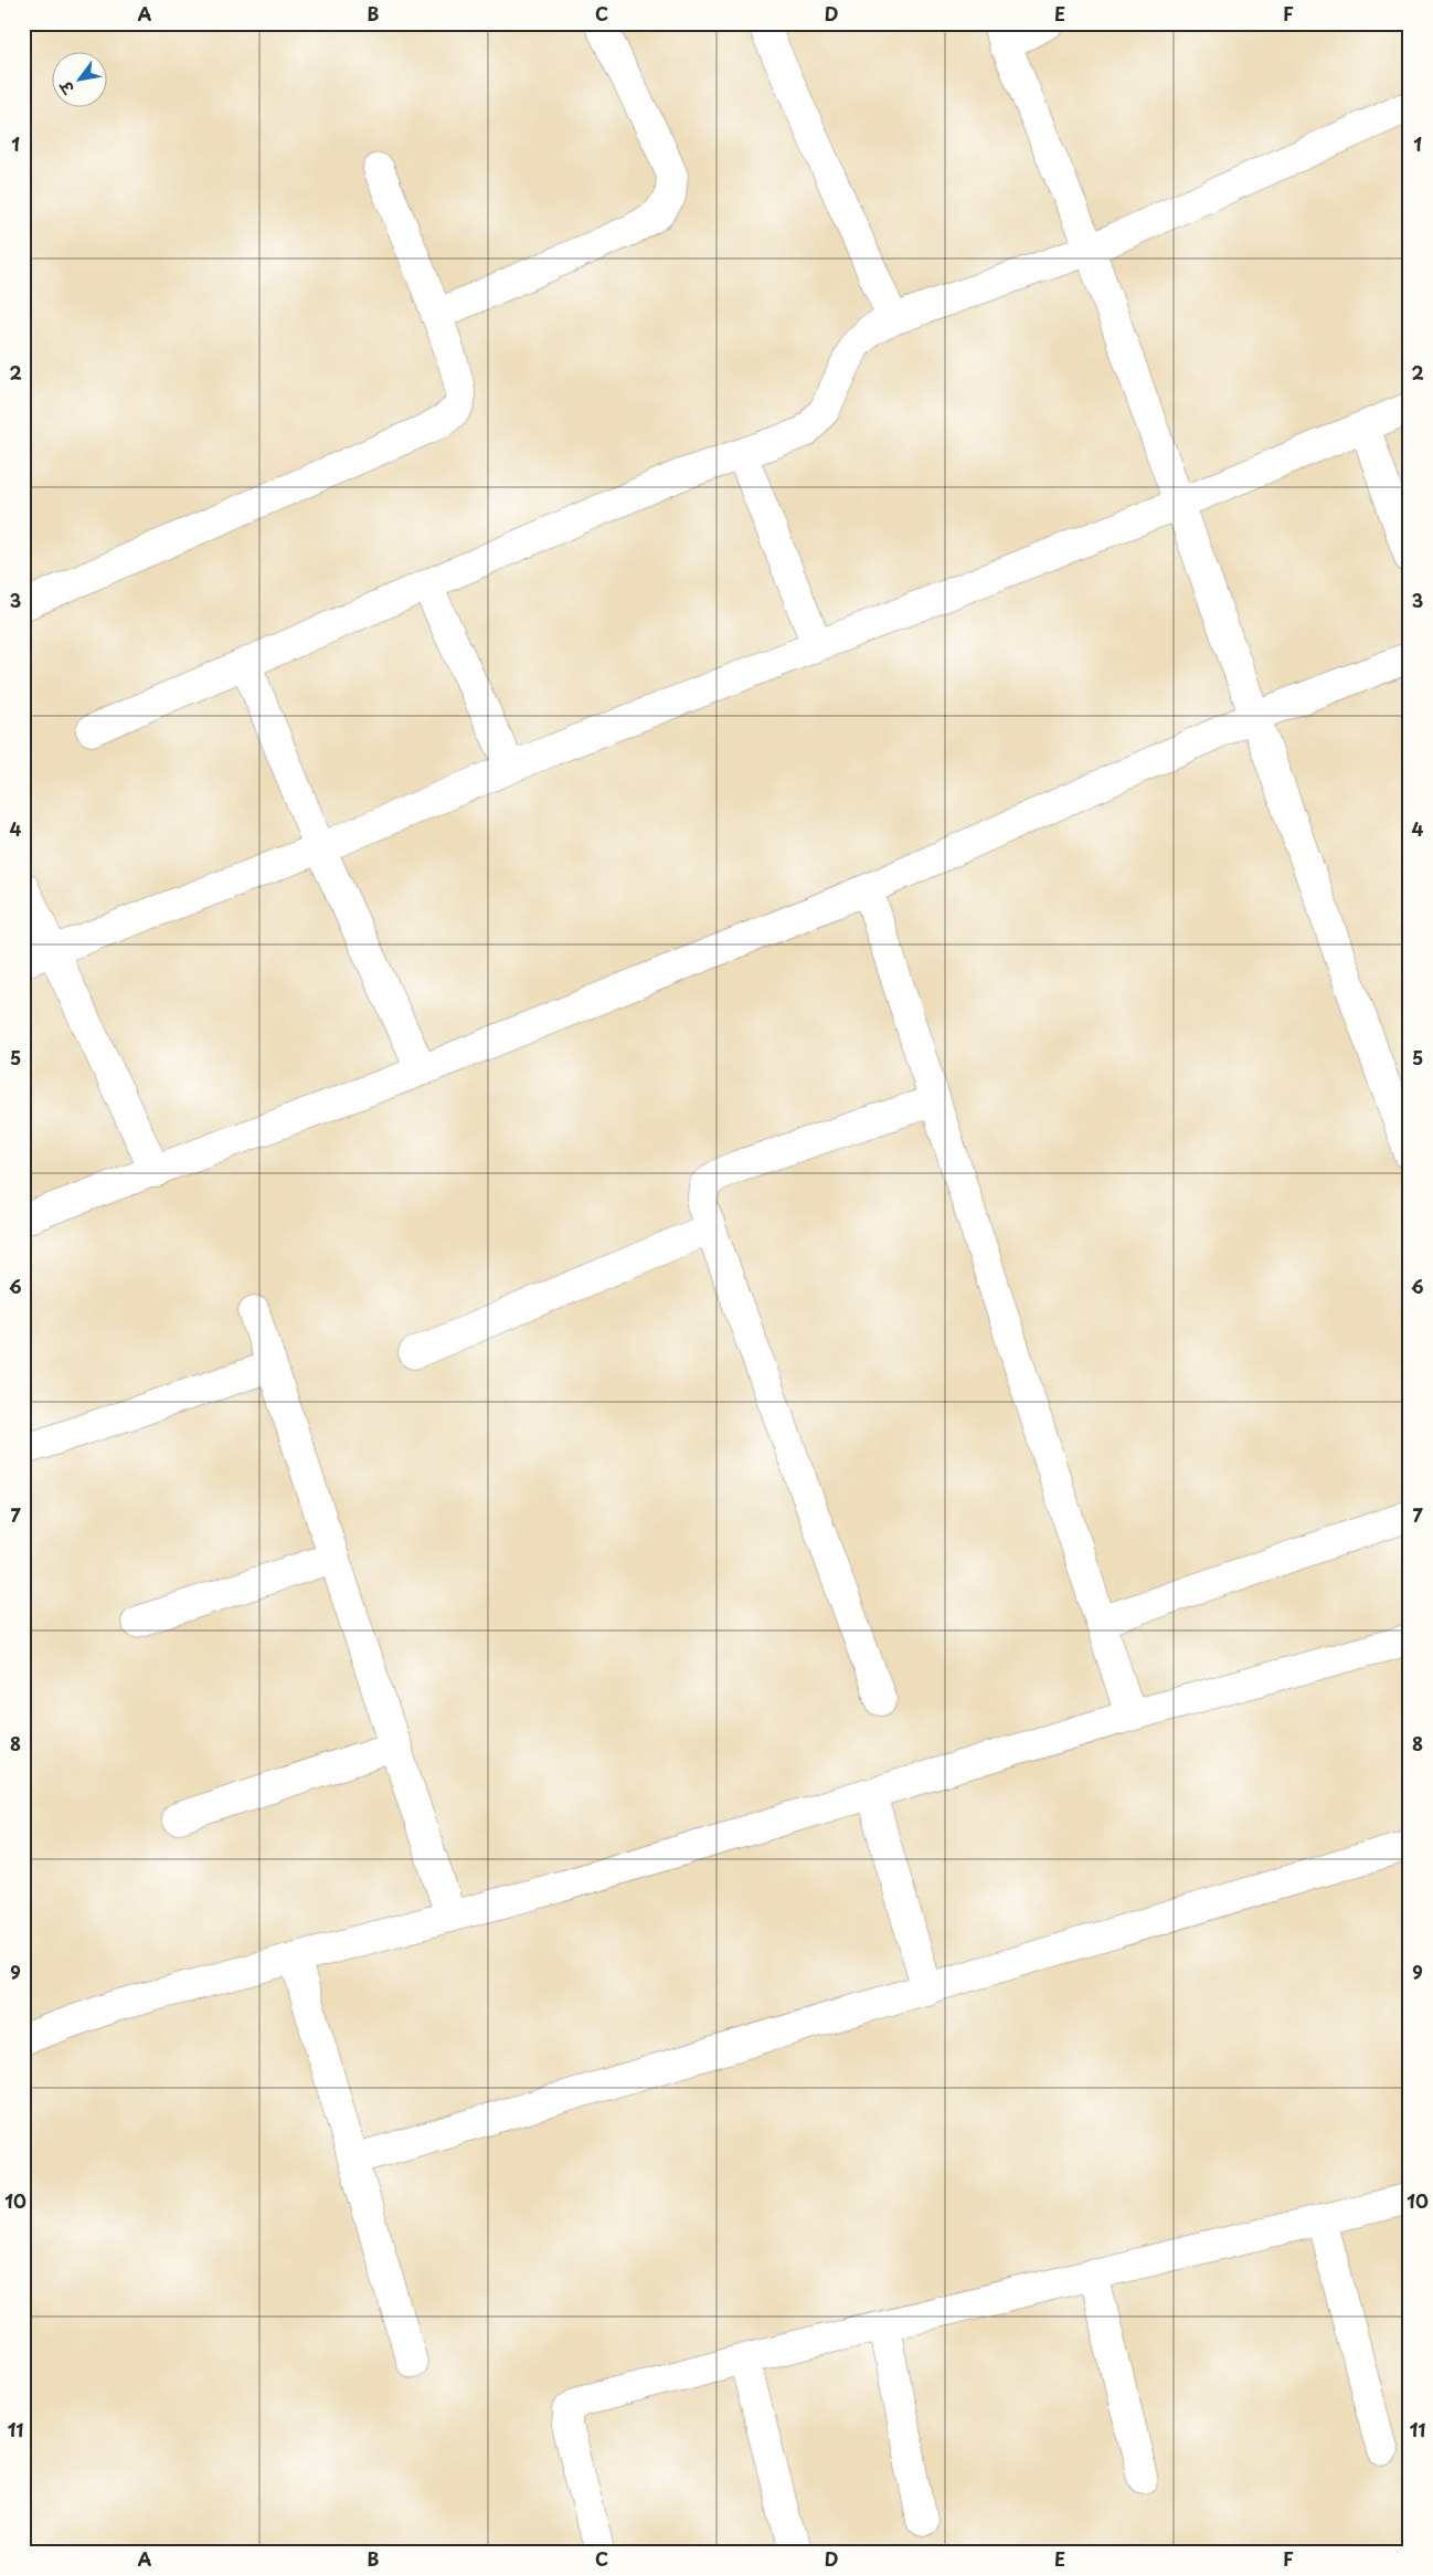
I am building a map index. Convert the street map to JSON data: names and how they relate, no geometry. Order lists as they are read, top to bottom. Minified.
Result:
{"north":"bottom left","grid":{"columns":["A","B","C","D","E","F"],"rows":["1","2","3","4","5","6","7","8","9","10","11"]}}
